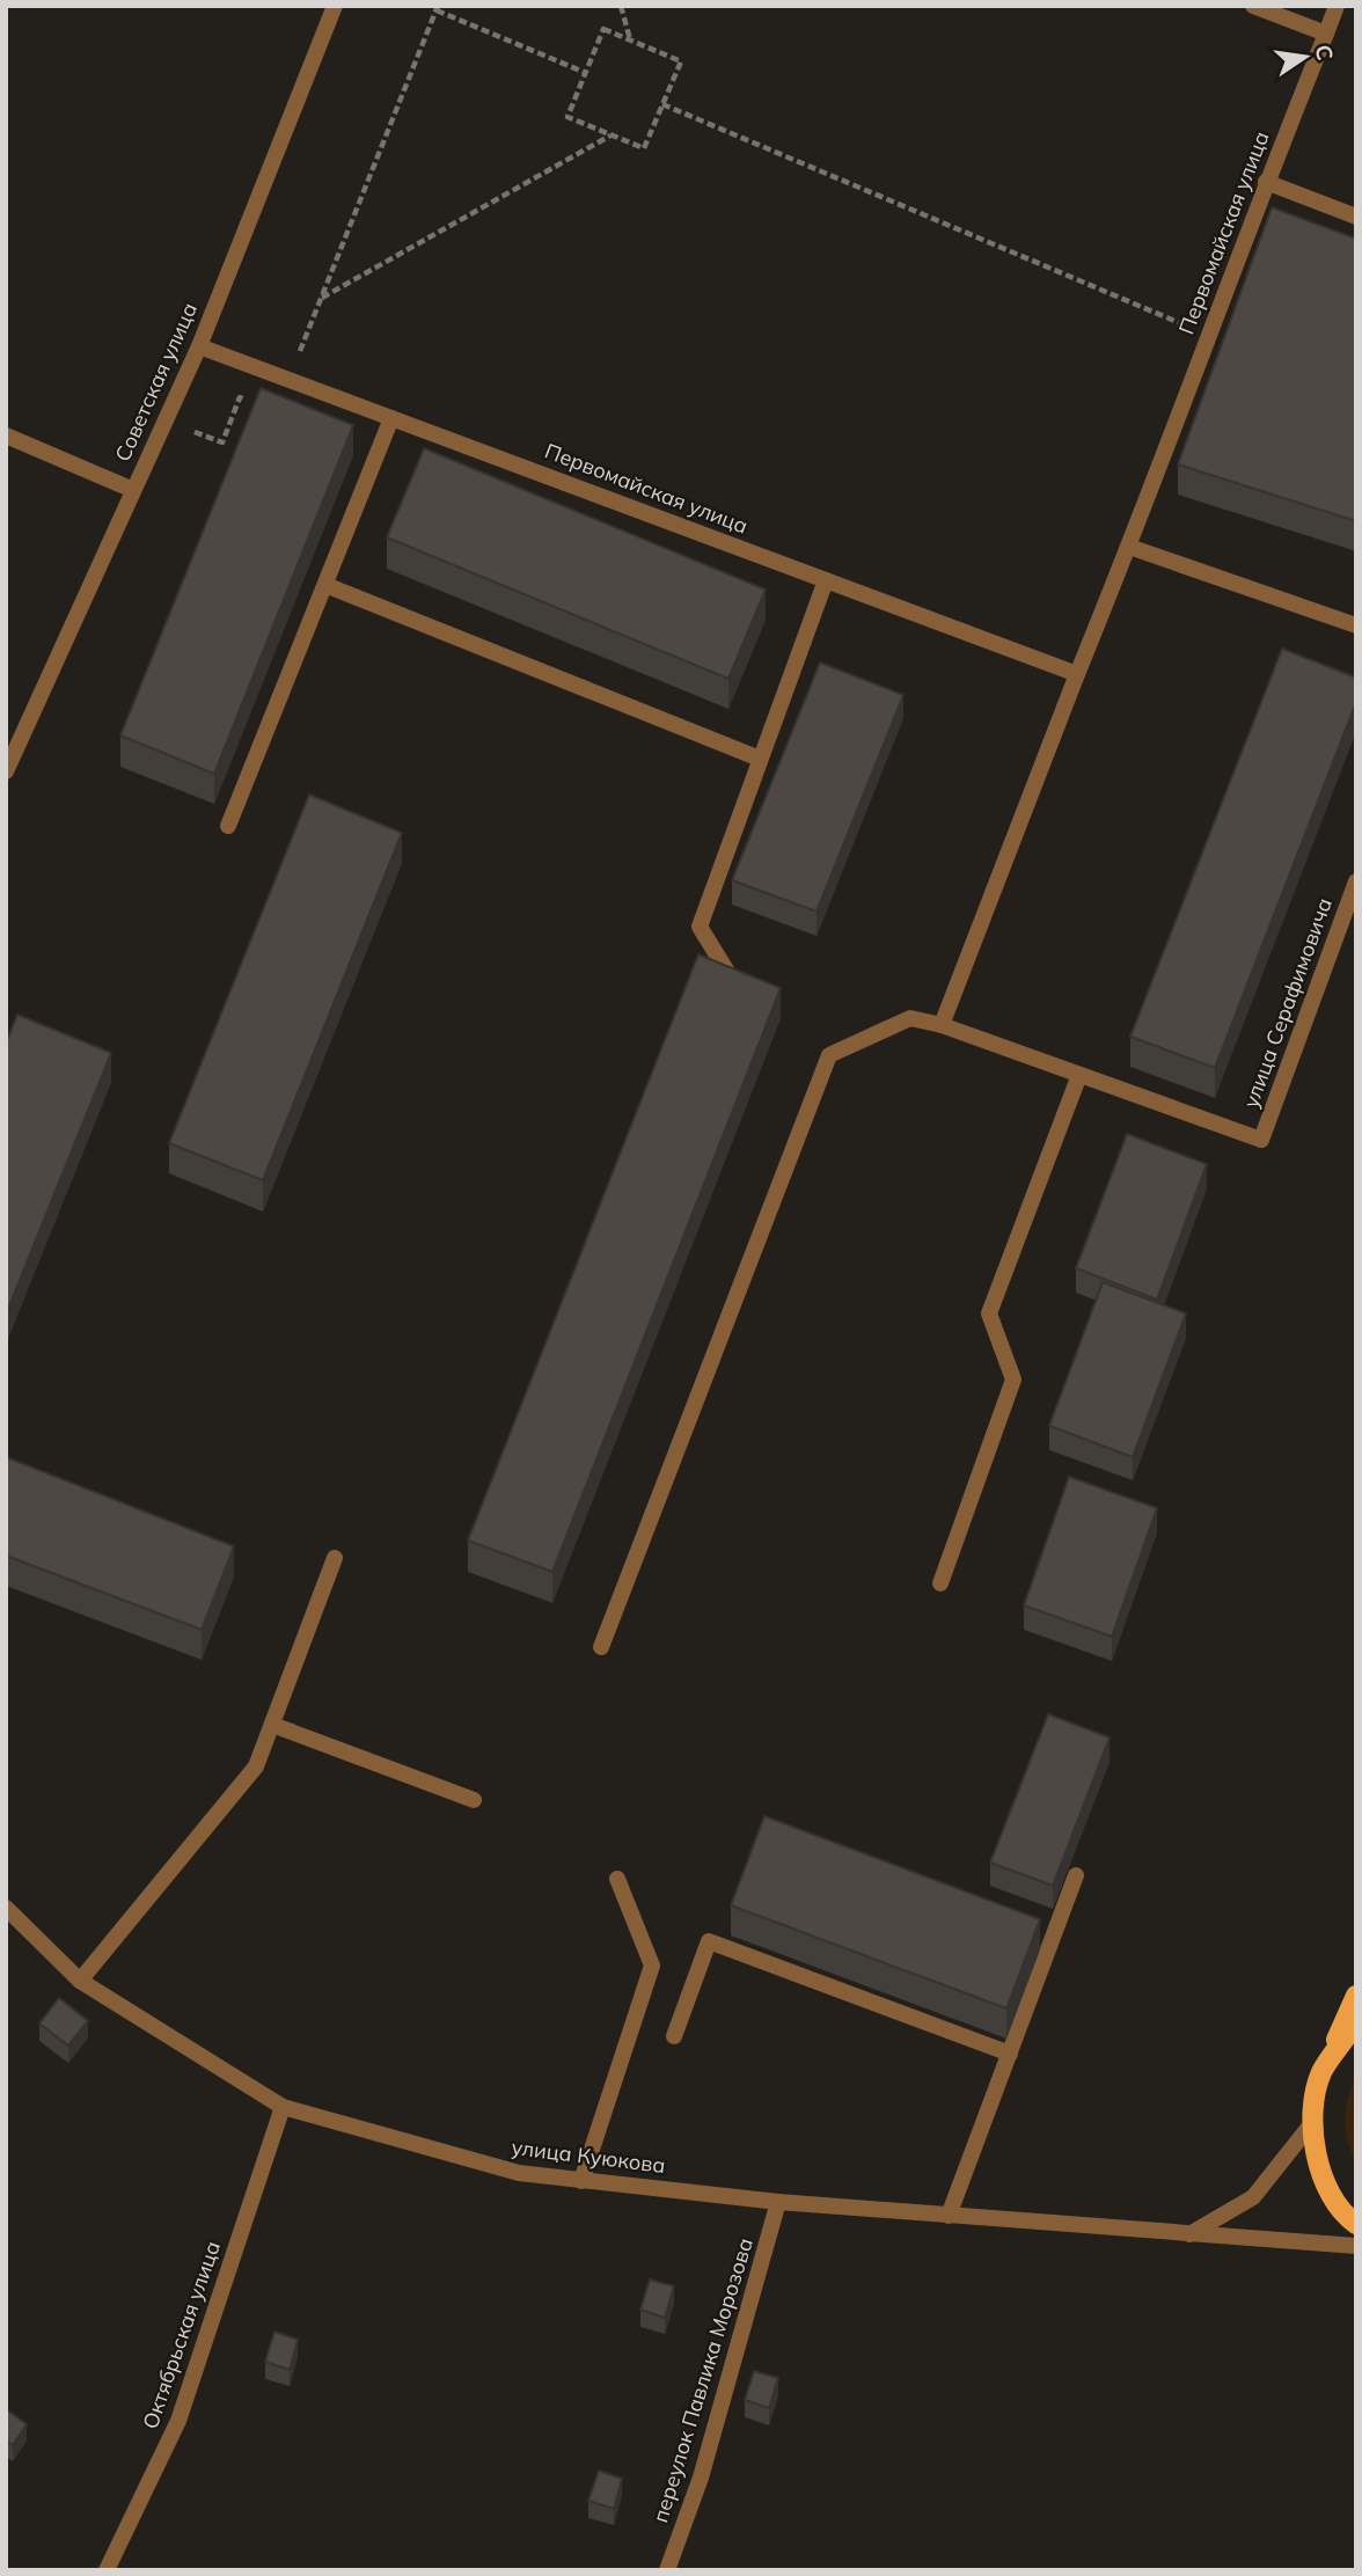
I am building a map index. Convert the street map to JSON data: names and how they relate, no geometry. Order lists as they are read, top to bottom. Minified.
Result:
{"streets":{"street":["Первомайская улица","Советская улица","улица Серафимовича","улица Куюкова","Октябрьская улица","переулок Павлика Морозова"]},"crossings":[["Первомайская улица","Советская улица"],["улица Куюкова","Октябрьская улица"],["улица Куюкова","переулок Павлика Морозова"]],"north":"right"}
